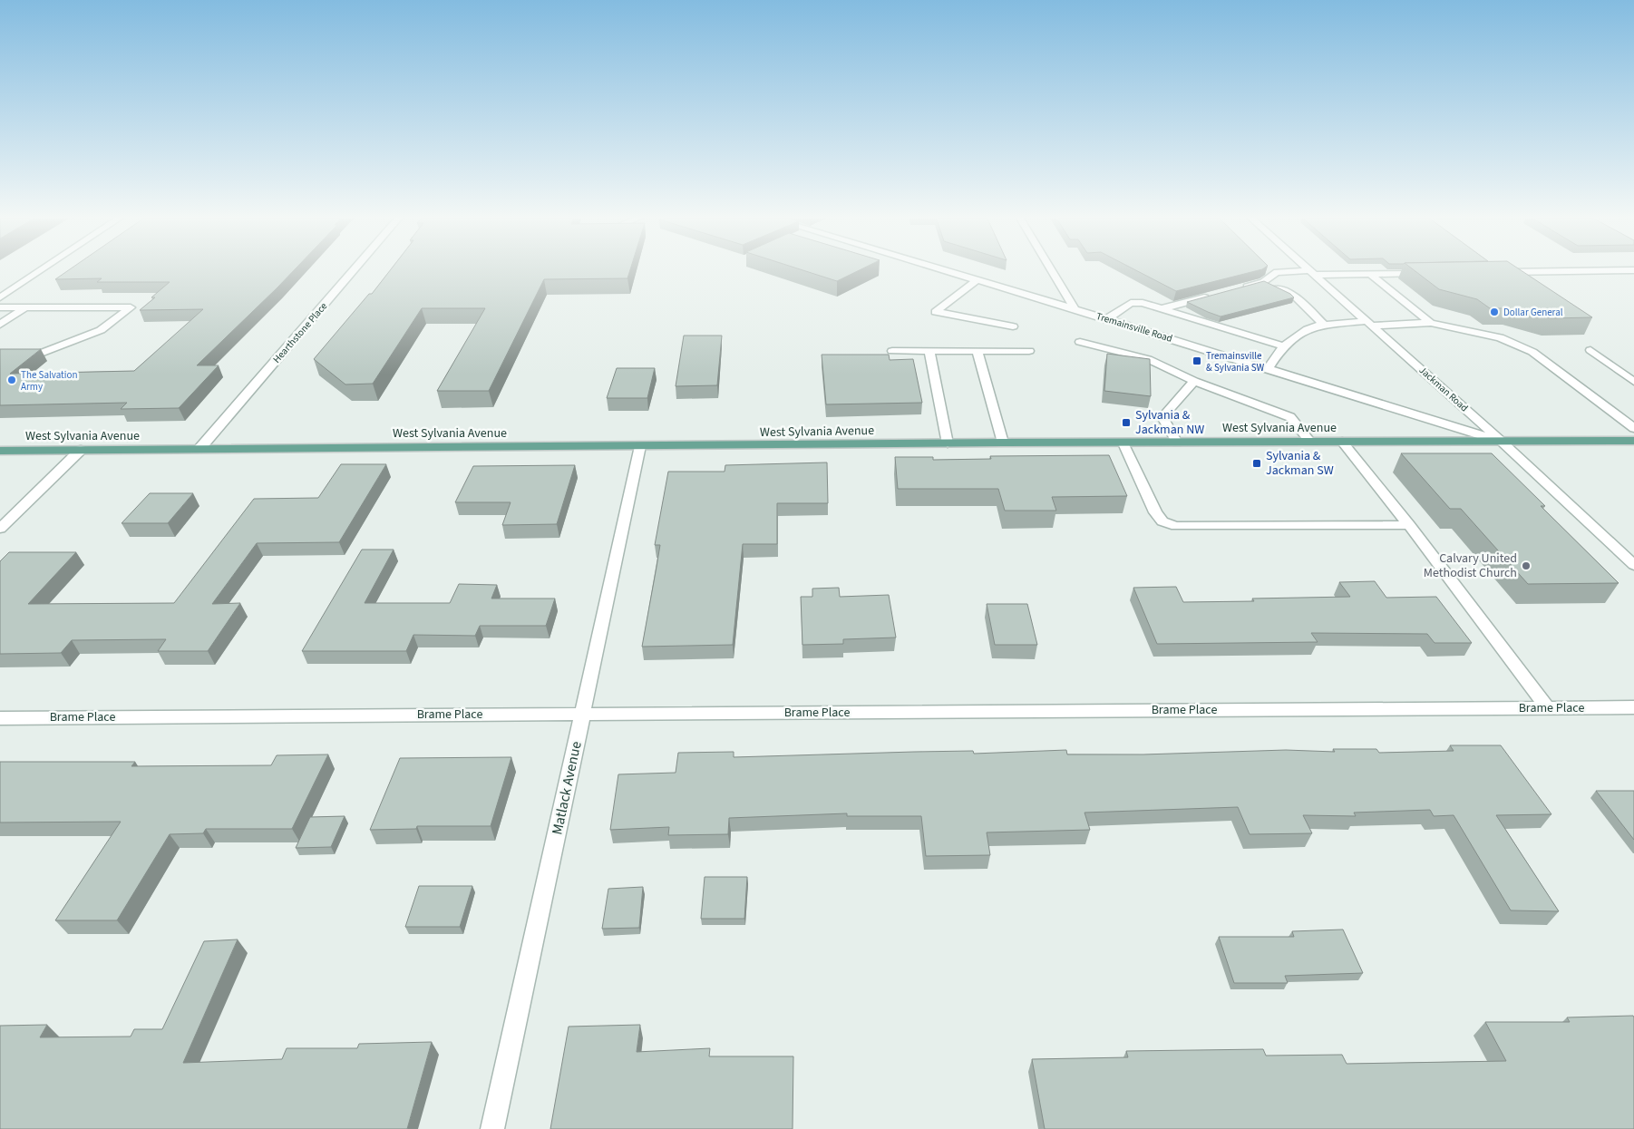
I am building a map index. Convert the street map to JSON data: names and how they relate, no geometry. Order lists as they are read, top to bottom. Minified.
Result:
{"streets":{"main road":["West Sylvania Avenue"],"street":["Tremainsville Road","Hearthstone Place","Jackman Road","Brame Place","Matlack Avenue"]},"crossings":[["Tremainsville Road","Jackman Road"],["Tremainsville Road","West Sylvania Avenue"],["Hearthstone Place","West Sylvania Avenue"],["Jackman Road","West Sylvania Avenue"],["West Sylvania Avenue","Matlack Avenue"],["Brame Place","Matlack Avenue"]],"places":{"other":["Dollar General","The Salvation Army","Calvary United Methodist Church"],"transit":["Tremainsville & Sylvania SW","Sylvania & Jackman NW","Sylvania & Jackman SW"]}}
